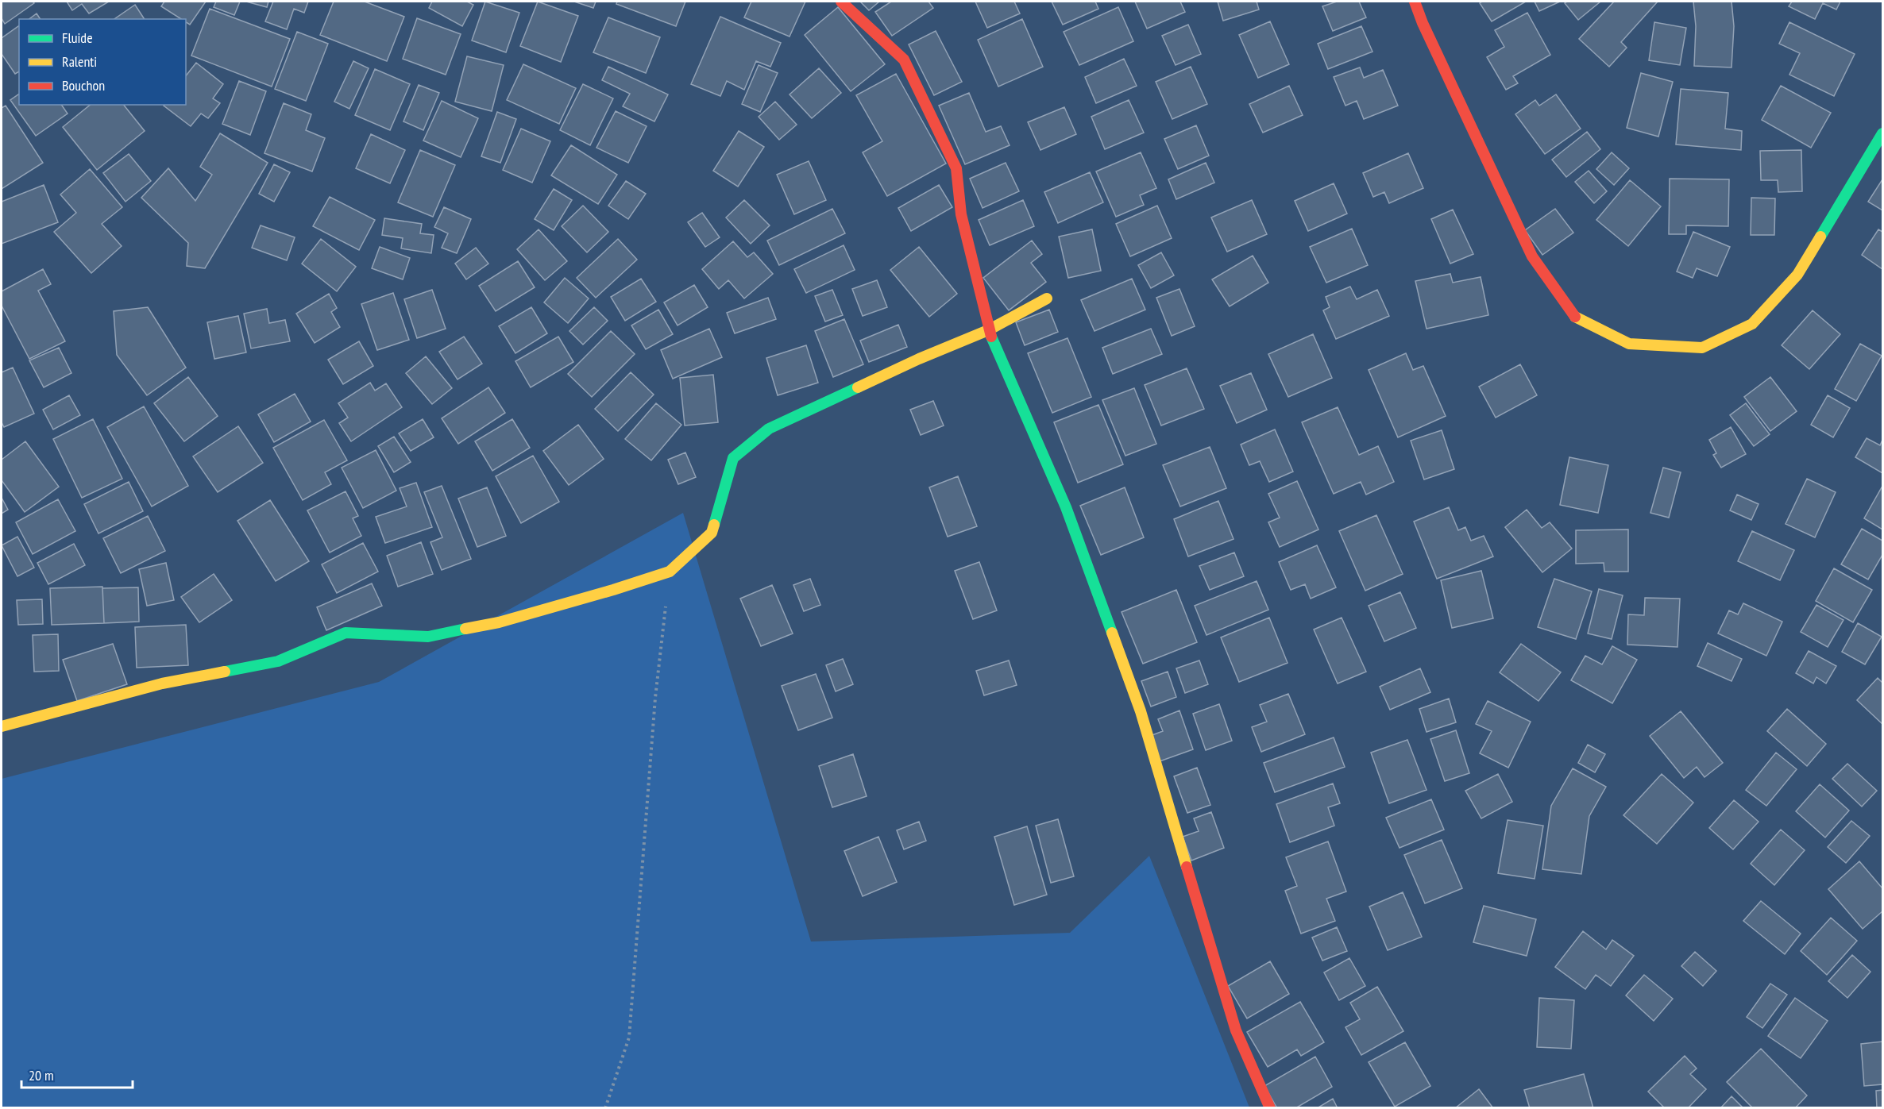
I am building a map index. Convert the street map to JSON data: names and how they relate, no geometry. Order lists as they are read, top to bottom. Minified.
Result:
{"legend":["Fluide","Ralenti","Bouchon"],"scale_bar":"20 m"}
